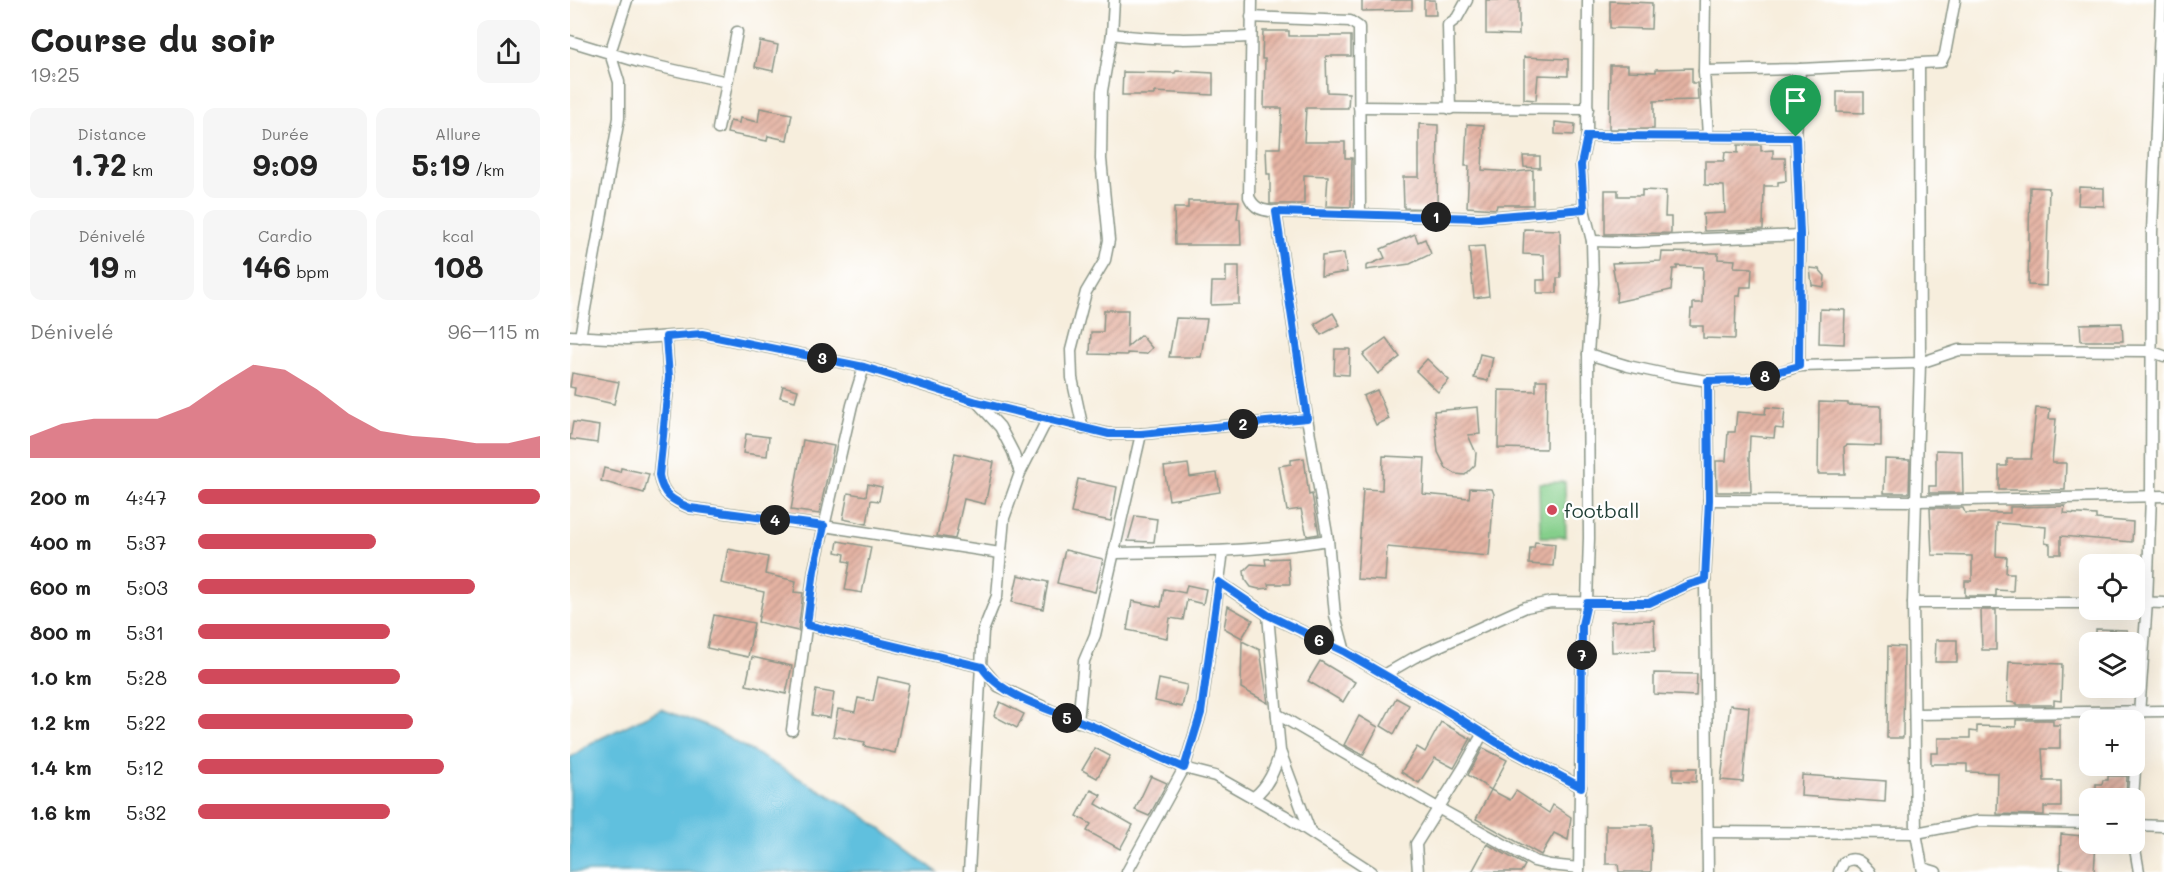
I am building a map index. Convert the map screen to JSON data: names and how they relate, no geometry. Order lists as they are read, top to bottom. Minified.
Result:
{"places":["football"],"page":{"heading":["Course du soir","19:25"],"stats":[["Distance","1.72 km"],["Durée","9:09"],["Allure","5:19 /km"],["Dénivelé","19 m"],["Cardio","146 bpm"],["kcal","108"]],"pins":["1","3","8","2","4","6","7","5"],"chart":["Dénivelé","96–115 m"],"list":[{"name":"200 m","note":"4:47"},{"name":"400 m","note":"5:37"},{"name":"600 m","note":"5:03"},{"name":"800 m","note":"5:31"},{"name":"1.0 km","note":"5:28"},{"name":"1.2 km","note":"5:22"},{"name":"1.4 km","note":"5:12"},{"name":"1.6 km","note":"5:32"}],"map_buttons":["+","−"]}}
